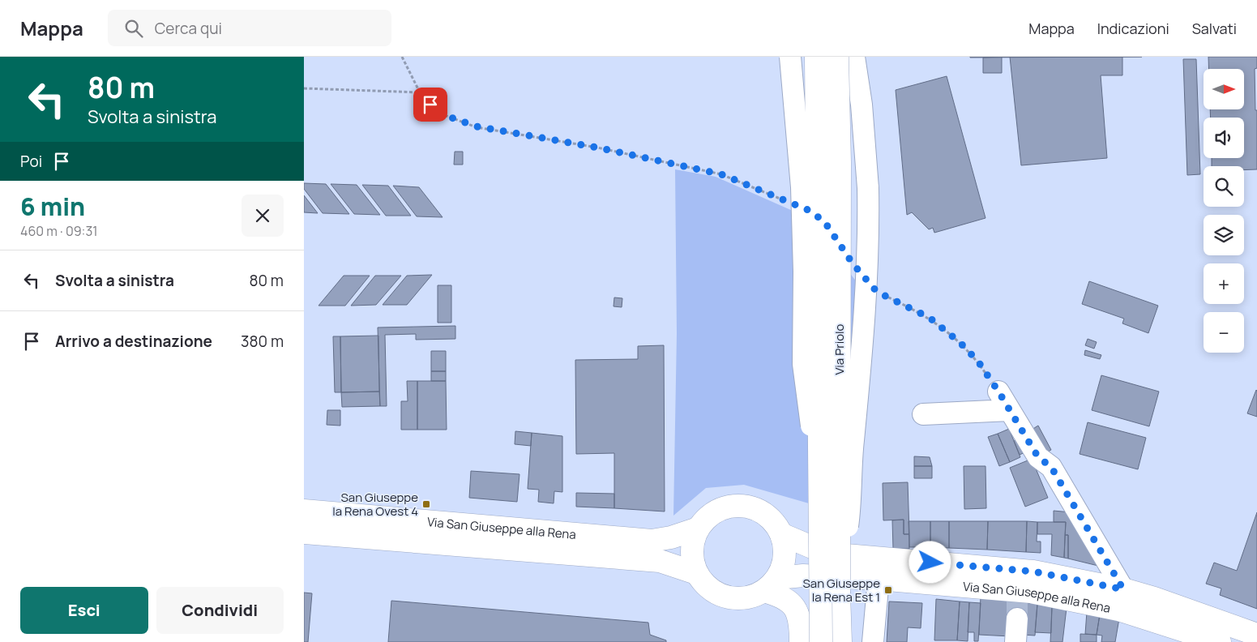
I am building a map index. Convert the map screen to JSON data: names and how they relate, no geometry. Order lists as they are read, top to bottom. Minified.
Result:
{"streets":{"main road":["Via Priolo","Via San Giuseppe alla Rena"]},"places":{"transit":["San Giuseppe la Rena Ovest 4","San Giuseppe la Rena Est 1"]},"north":"right","page":{"header":"Mappa","search":"Cerca qui","nav":["Mappa","Indicazioni","Salvati"],"turn":["80 m","Svolta a sinistra"],"map_buttons":["+","−"],"then":"Poi","heading":["6 min","460 m · 09:31"],"list":[{"name":"Svolta a sinistra","value":"80 m"},{"name":"Arrivo a destinazione","value":"380 m"}],"buttons":["Esci","Condividi"]}}
